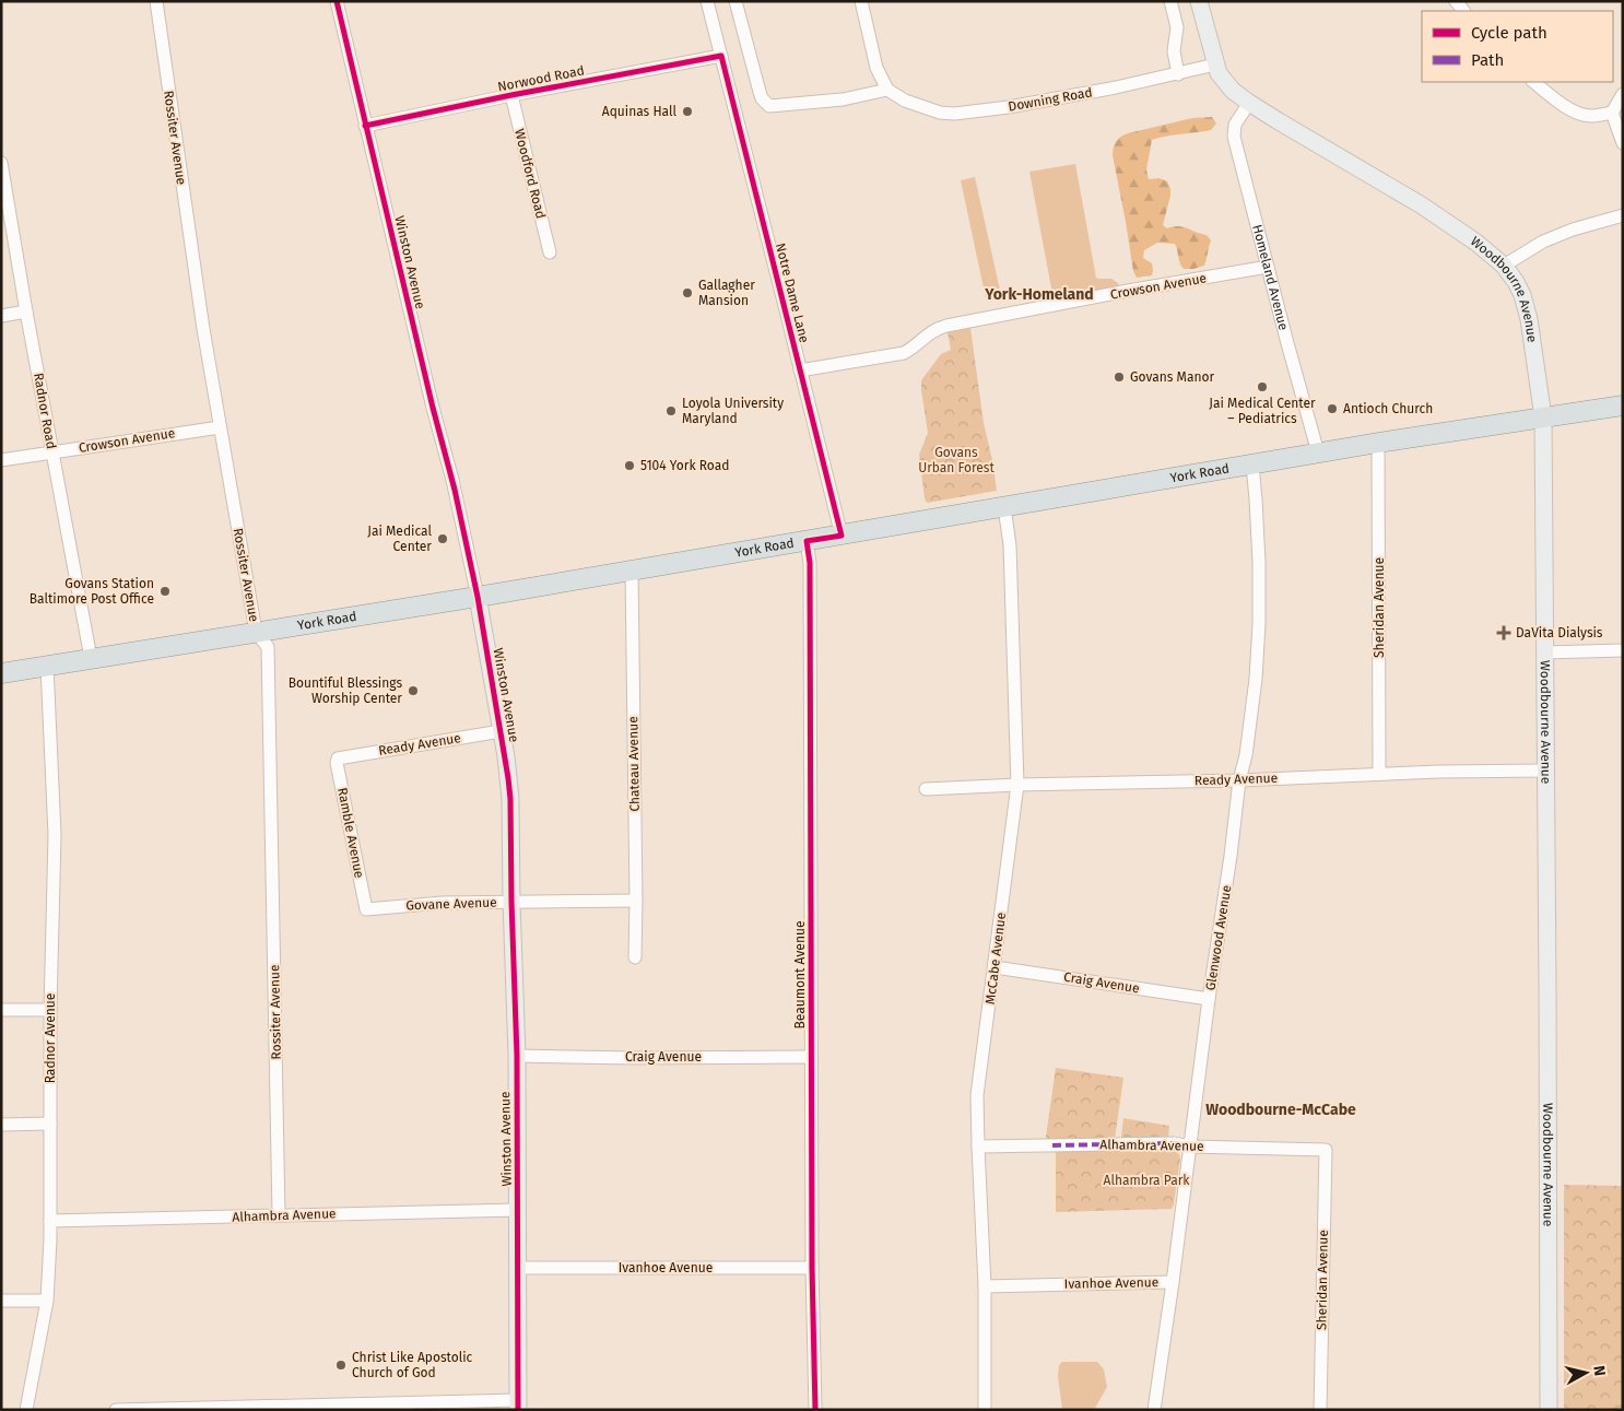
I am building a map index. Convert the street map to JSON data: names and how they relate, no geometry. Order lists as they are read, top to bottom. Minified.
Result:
{"streets":{"main road":["York Road"],"street":["Norwood Road","Downing Road","Rossiter Avenue","Woodford Road","Winston Avenue","Homeland Avenue","Crowson Avenue","Woodbourne Avenue","Notre Dame Lane","Radnor Road","Sheridan Avenue","Ready Avenue","Chateau Avenue","Ramble Avenue","Govane Avenue","Glenwood Avenue","McCabe Avenue","Beaumont Avenue","Craig Avenue","Radnor Avenue","Alhambra Avenue","Ivanhoe Avenue"]},"crossings":[["Norwood Road","Woodford Road"],["Norwood Road","Winston Avenue"],["Norwood Road","Notre Dame Lane"],["Downing Road","Woodbourne Avenue"],["Rossiter Avenue","Crowson Avenue"],["Rossiter Avenue","York Road"],["Rossiter Avenue","Alhambra Avenue"],["Winston Avenue","York Road"],["Winston Avenue","Ready Avenue"],["Winston Avenue","Govane Avenue"],["Winston Avenue","Craig Avenue"],["Winston Avenue","Alhambra Avenue"],["Winston Avenue","Ivanhoe Avenue"],["Homeland Avenue","Crowson Avenue"],["Homeland Avenue","Woodbourne Avenue"],["Homeland Avenue","York Road"],["Crowson Avenue","Notre Dame Lane"],["Crowson Avenue","Radnor Road"],["Woodbourne Avenue","York Road"],["Woodbourne Avenue","Ready Avenue"],["Notre Dame Lane","York Road"],["Radnor Road","York Road"],["York Road","Sheridan Avenue"],["York Road","Chateau Avenue"],["York Road","Glenwood Avenue"],["York Road","McCabe Avenue"],["York Road","Beaumont Avenue"],["York Road","Radnor Avenue"],["Sheridan Avenue","Ready Avenue"],["Sheridan Avenue","Alhambra Avenue"],["Ready Avenue","Ramble Avenue"],["Ready Avenue","Glenwood Avenue"],["Ready Avenue","McCabe Avenue"],["Chateau Avenue","Govane Avenue"],["Ramble Avenue","Govane Avenue"],["Glenwood Avenue","Craig Avenue"],["Glenwood Avenue","Alhambra Avenue"],["Glenwood Avenue","Ivanhoe Avenue"],["McCabe Avenue","Craig Avenue"],["McCabe Avenue","Alhambra Avenue"],["McCabe Avenue","Ivanhoe Avenue"],["Beaumont Avenue","Craig Avenue"],["Beaumont Avenue","Ivanhoe Avenue"],["Radnor Avenue","Alhambra Avenue"]],"districts":["York-Homeland","Woodbourne-McCabe"],"parks":["Govans Urban Forest","Alhambra Park"],"places":{"other":["Aquinas Hall","Gallagher Mansion","Govans Manor","Jai Medical Center – Pediatrics","Antioch Church","Loyola University Maryland","5104 York Road","Jai Medical Center","Govans Station Baltimore Post Office","Bountiful Blessings Worship Center","Christ Like Apostolic Church of God"],"health":["DaVita Dialysis"]},"legend":["Cycle path","Path"],"north":"right"}
